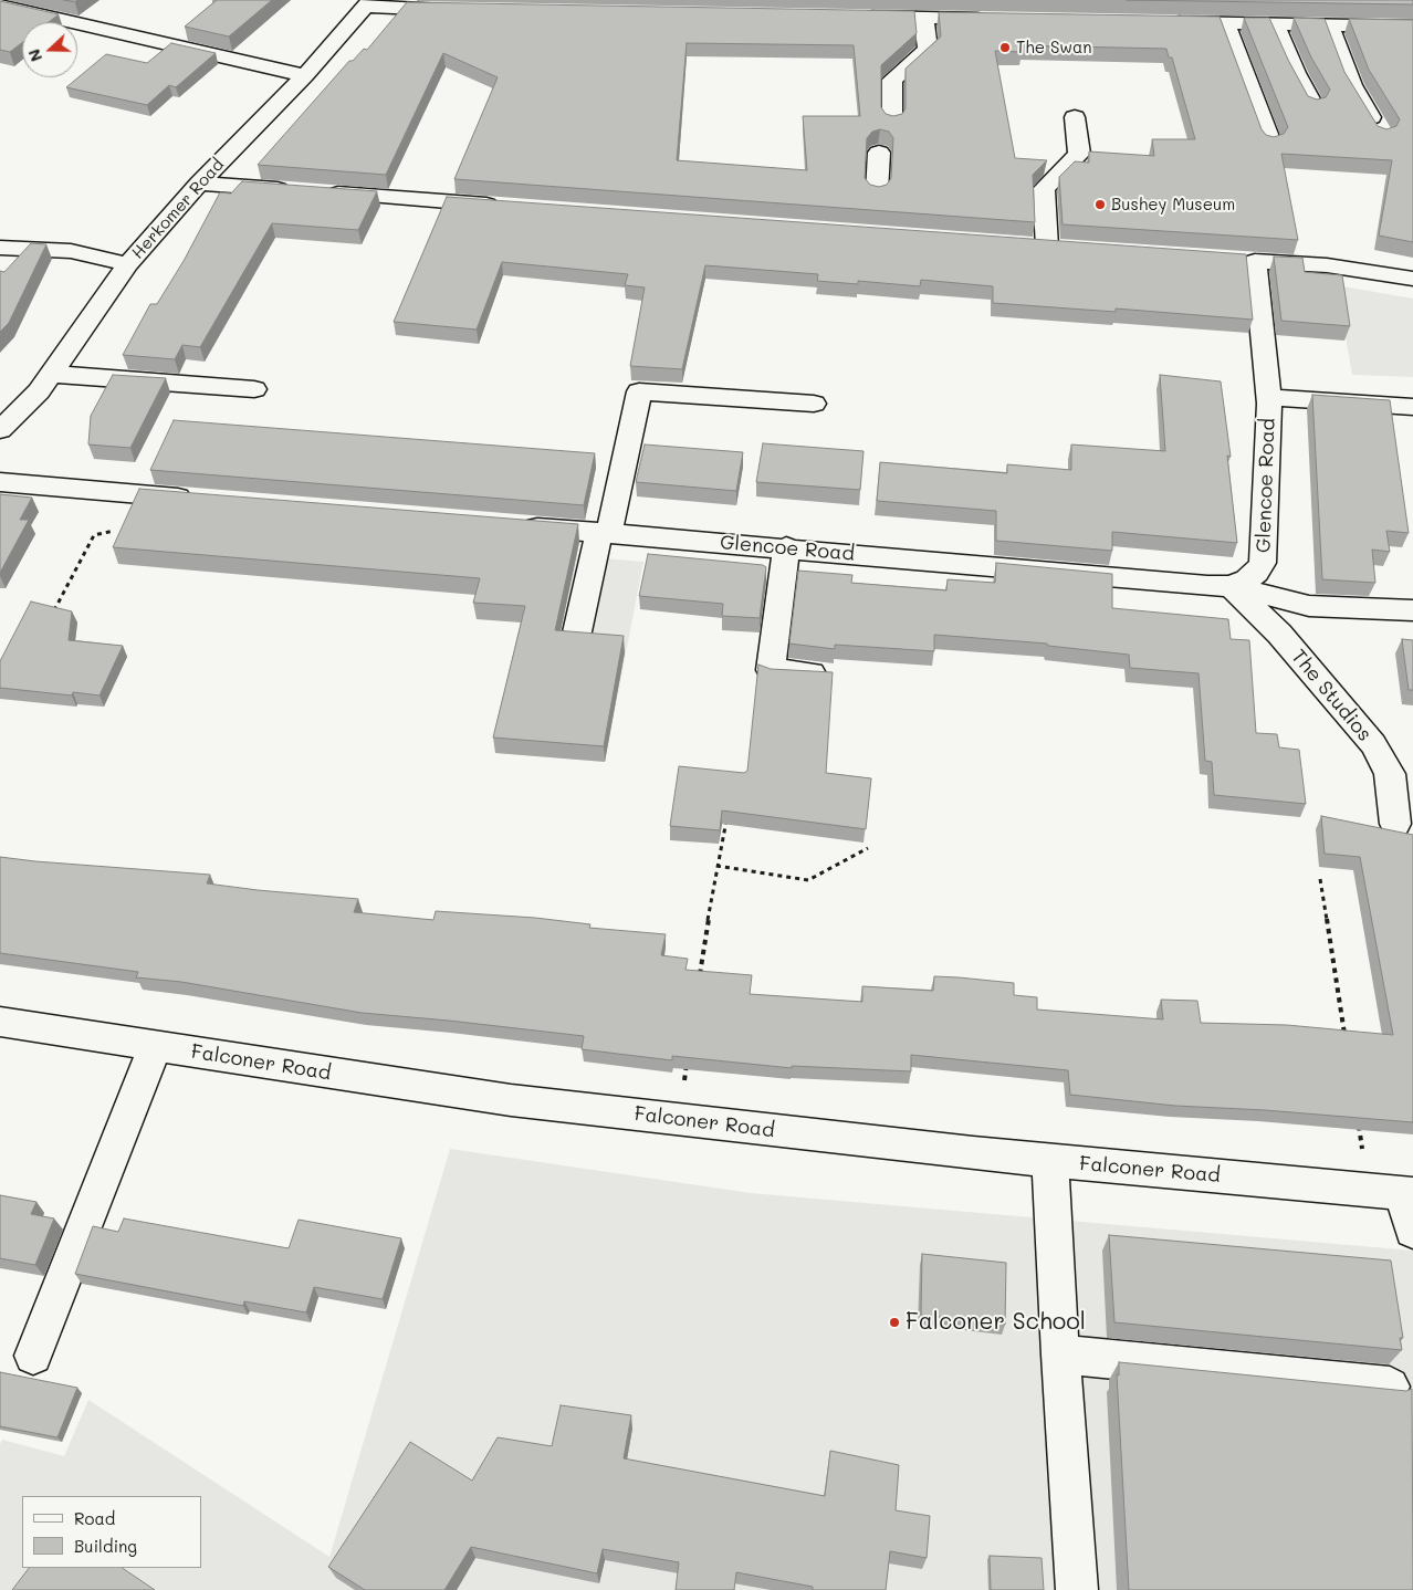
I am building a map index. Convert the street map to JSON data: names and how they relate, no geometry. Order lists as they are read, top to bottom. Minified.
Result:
{"streets":{"street":["Herkomer Road","Glencoe Road","The Studios","Falconer Road"]},"crossings":[["Glencoe Road","The Studios"]],"places":["The Swan","Bushey Museum","Falconer School"],"legend":["Road","Building"],"north":"left"}
